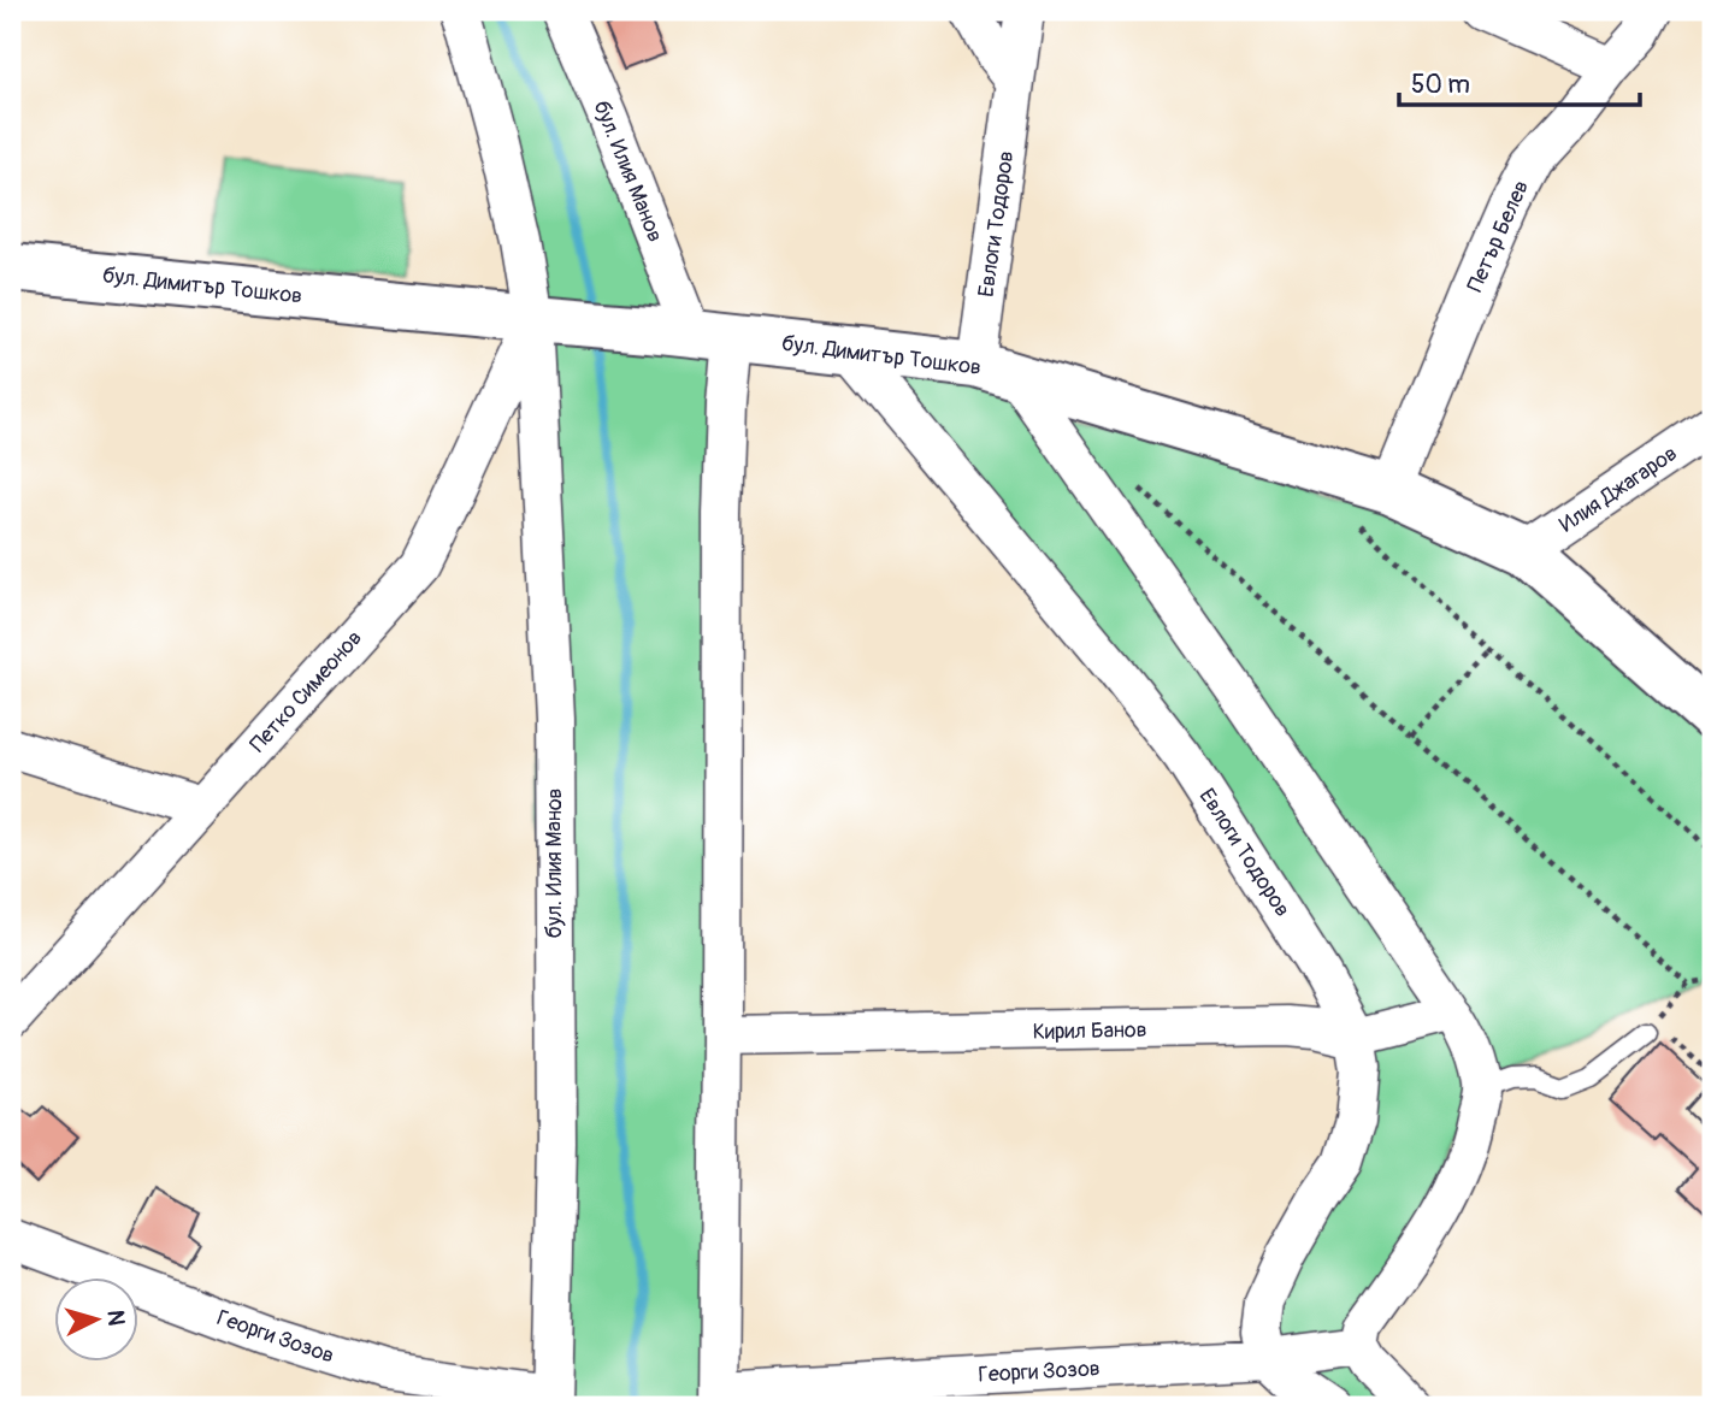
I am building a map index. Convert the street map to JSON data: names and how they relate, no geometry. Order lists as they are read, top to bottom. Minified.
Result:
{"streets":{"street":["бул. Илия Манов","Евлоги Тодоров","Петър Белев","бул. Димитър Тошков","Илия Джагаров","Петко Симеонов","Кирил Банов","Георги Зозов"]},"crossings":[["бул. Илия Манов","бул. Димитър Тошков"],["бул. Илия Манов","Петко Симеонов"],["бул. Илия Манов","Кирил Банов"],["бул. Илия Манов","Георги Зозов"],["Евлоги Тодоров","бул. Димитър Тошков"],["Евлоги Тодоров","Кирил Банов"],["Евлоги Тодоров","Георги Зозов"],["Петър Белев","бул. Димитър Тошков"],["бул. Димитър Тошков","Илия Джагаров"],["бул. Димитър Тошков","Петко Симеонов"]],"scale_bar":"50 m","north":"right"}
